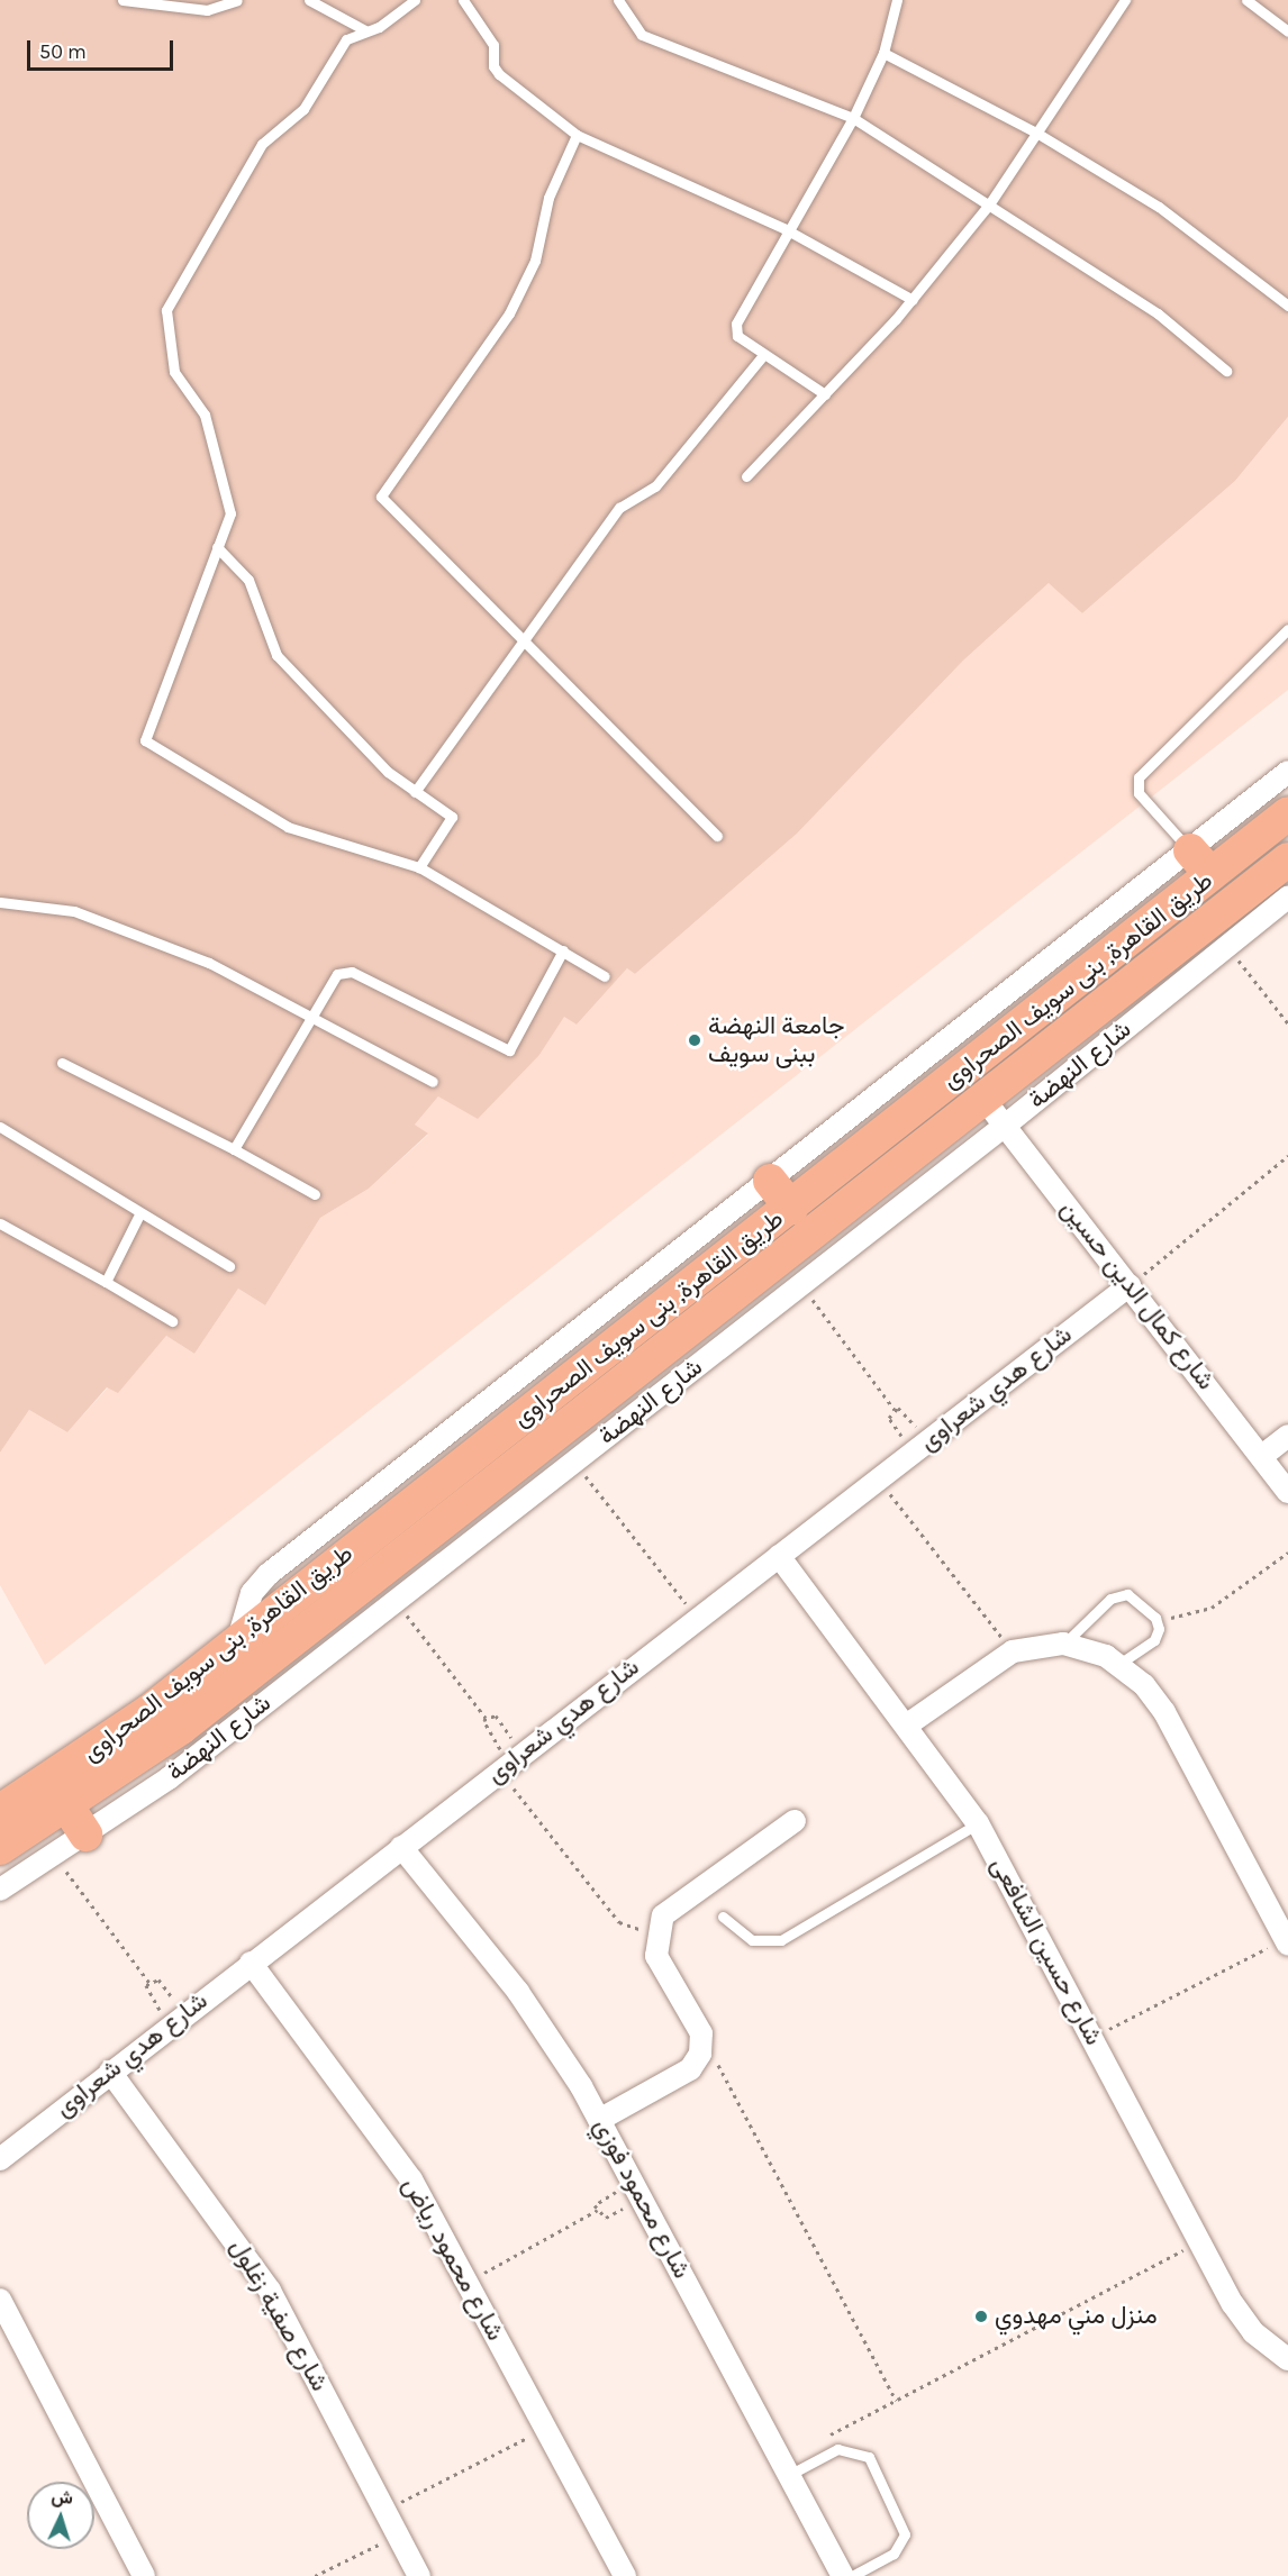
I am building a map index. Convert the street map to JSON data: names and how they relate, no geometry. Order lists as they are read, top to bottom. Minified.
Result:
{"streets":{"main road":["طريق القاهرة, بنى سويف الصحراوى"],"street":["شارع النهضة","شارع كمال الدين حسين","شارع هدي شعراوى","شارع حسين الشافعى","شارع محمود فوزي","شارع محمود رياض","شارع صفية زغلول"]},"crossings":[["طريق القاهرة, بنى سويف الصحراوى","شارع كمال الدين حسين"],["شارع النهضة","شارع كمال الدين حسين"],["شارع كمال الدين حسين","شارع هدي شعراوى"],["شارع هدي شعراوى","شارع حسين الشافعى"],["شارع هدي شعراوى","شارع محمود فوزي"],["شارع هدي شعراوى","شارع محمود رياض"],["شارع هدي شعراوى","شارع صفية زغلول"]],"places":["جامعة النهضة ببنى سويف","منزل مني مهدوي"],"scale_bar":"50 m","north":"top"}
